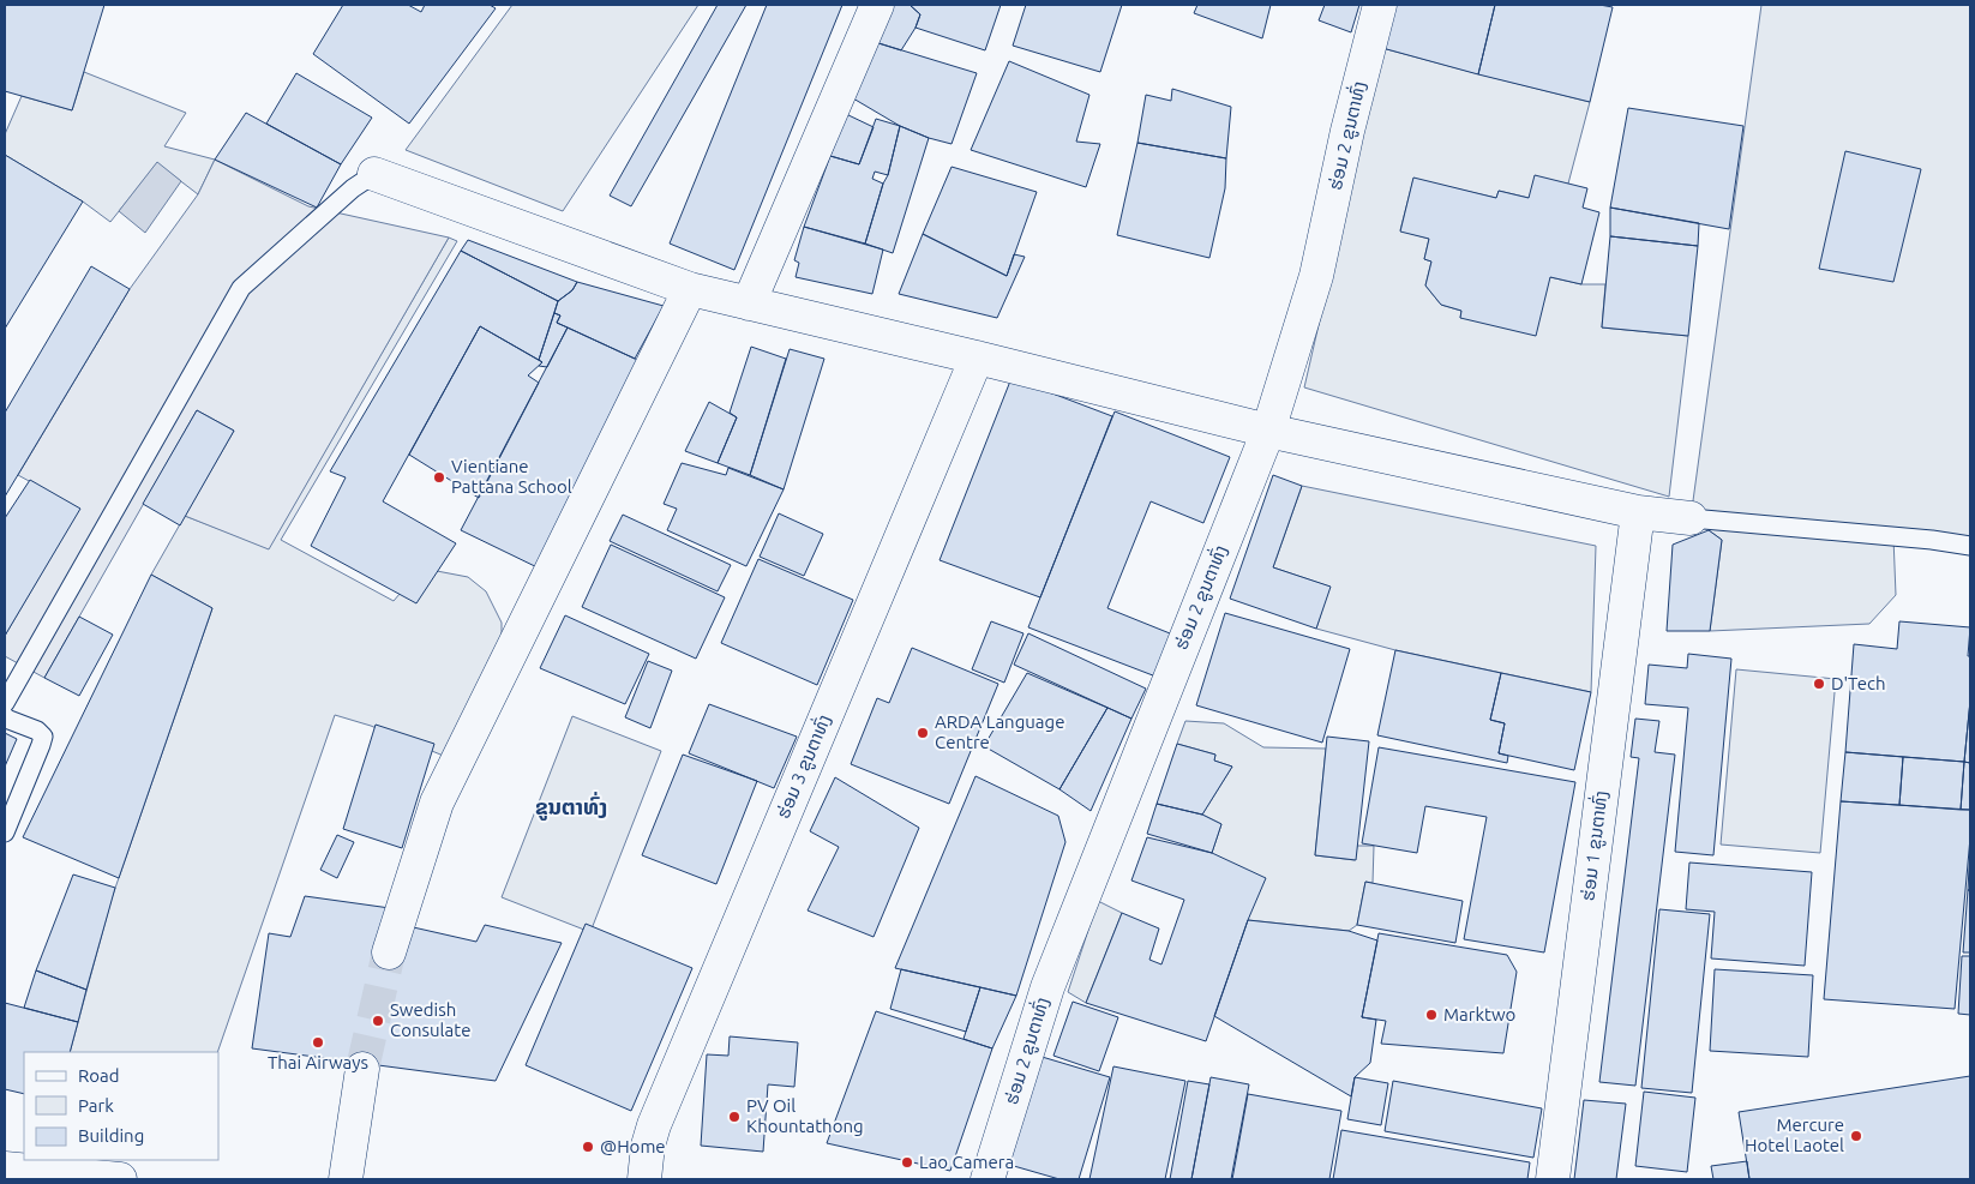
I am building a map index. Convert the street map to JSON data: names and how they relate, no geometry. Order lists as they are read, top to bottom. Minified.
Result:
{"streets":{"main road":["ຮ່ອມ 2 ຂູນຕາທົ່ງ","ຮ່ອມ 3 ຂູນຕາທົ່ງ","ຮ່ອມ 1 ຂູນຕາທົ່ງ"]},"districts":["ຂູນຕາທົ່ງ"],"places":["Vientiane Pattana School","D'Tech","ARDA Language Centre","Marktwo","Swedish Consulate","Thai Airways","PV Oil Khountathong","Mercure Hotel Laotel","@Home","Lao Camera"],"legend":["Road","Park","Building"]}
